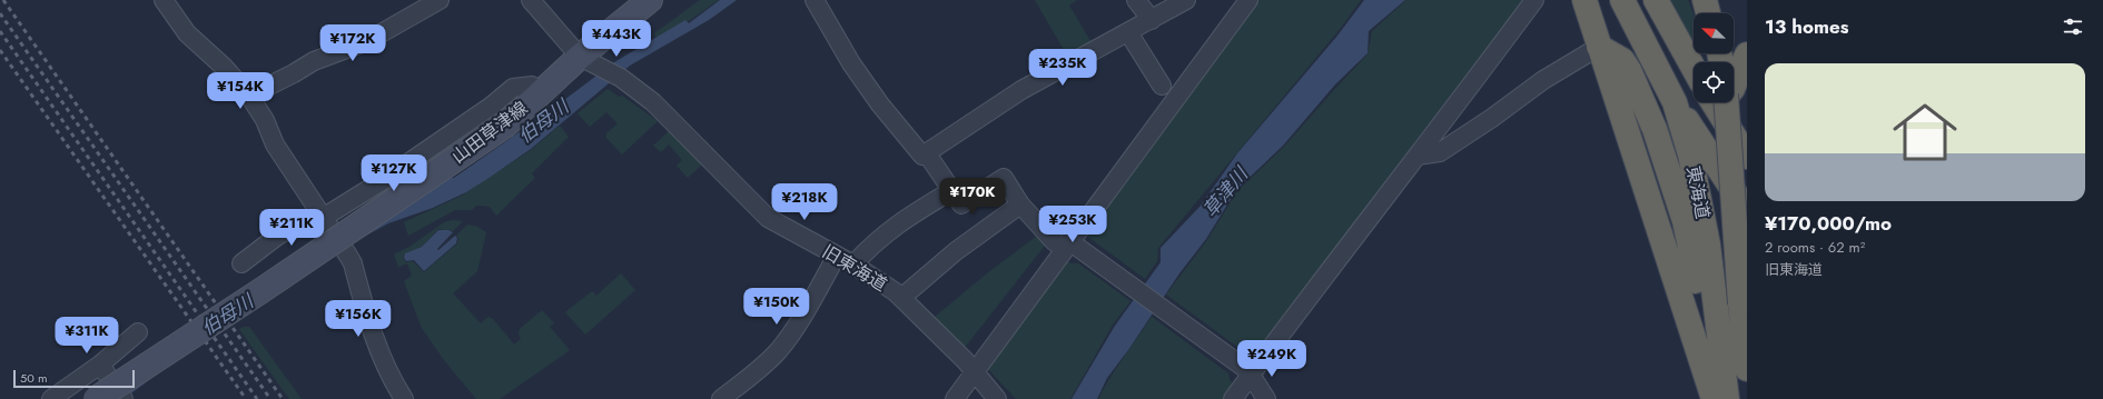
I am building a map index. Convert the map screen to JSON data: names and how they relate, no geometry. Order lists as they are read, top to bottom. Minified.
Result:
{"streets":{"highway":["東海道"],"main road":["山田草津線"],"street":["旧東海道"]},"crossings":[["山田草津線","旧東海道"]],"water":["伯母川","草津川"],"scale_bar":"50 m","north":"top left","page":{"heading":"13 homes","price":["¥443K","¥172K","¥235K","¥154K","¥127K","¥170K","¥218K","¥253K","¥211K","¥150K","¥156K","¥311K","¥249K"],"list":[{"name":"¥170,000/mo","note":"2 rooms · 62 m² · 旧東海道"}],"scale":"50 m"}}
